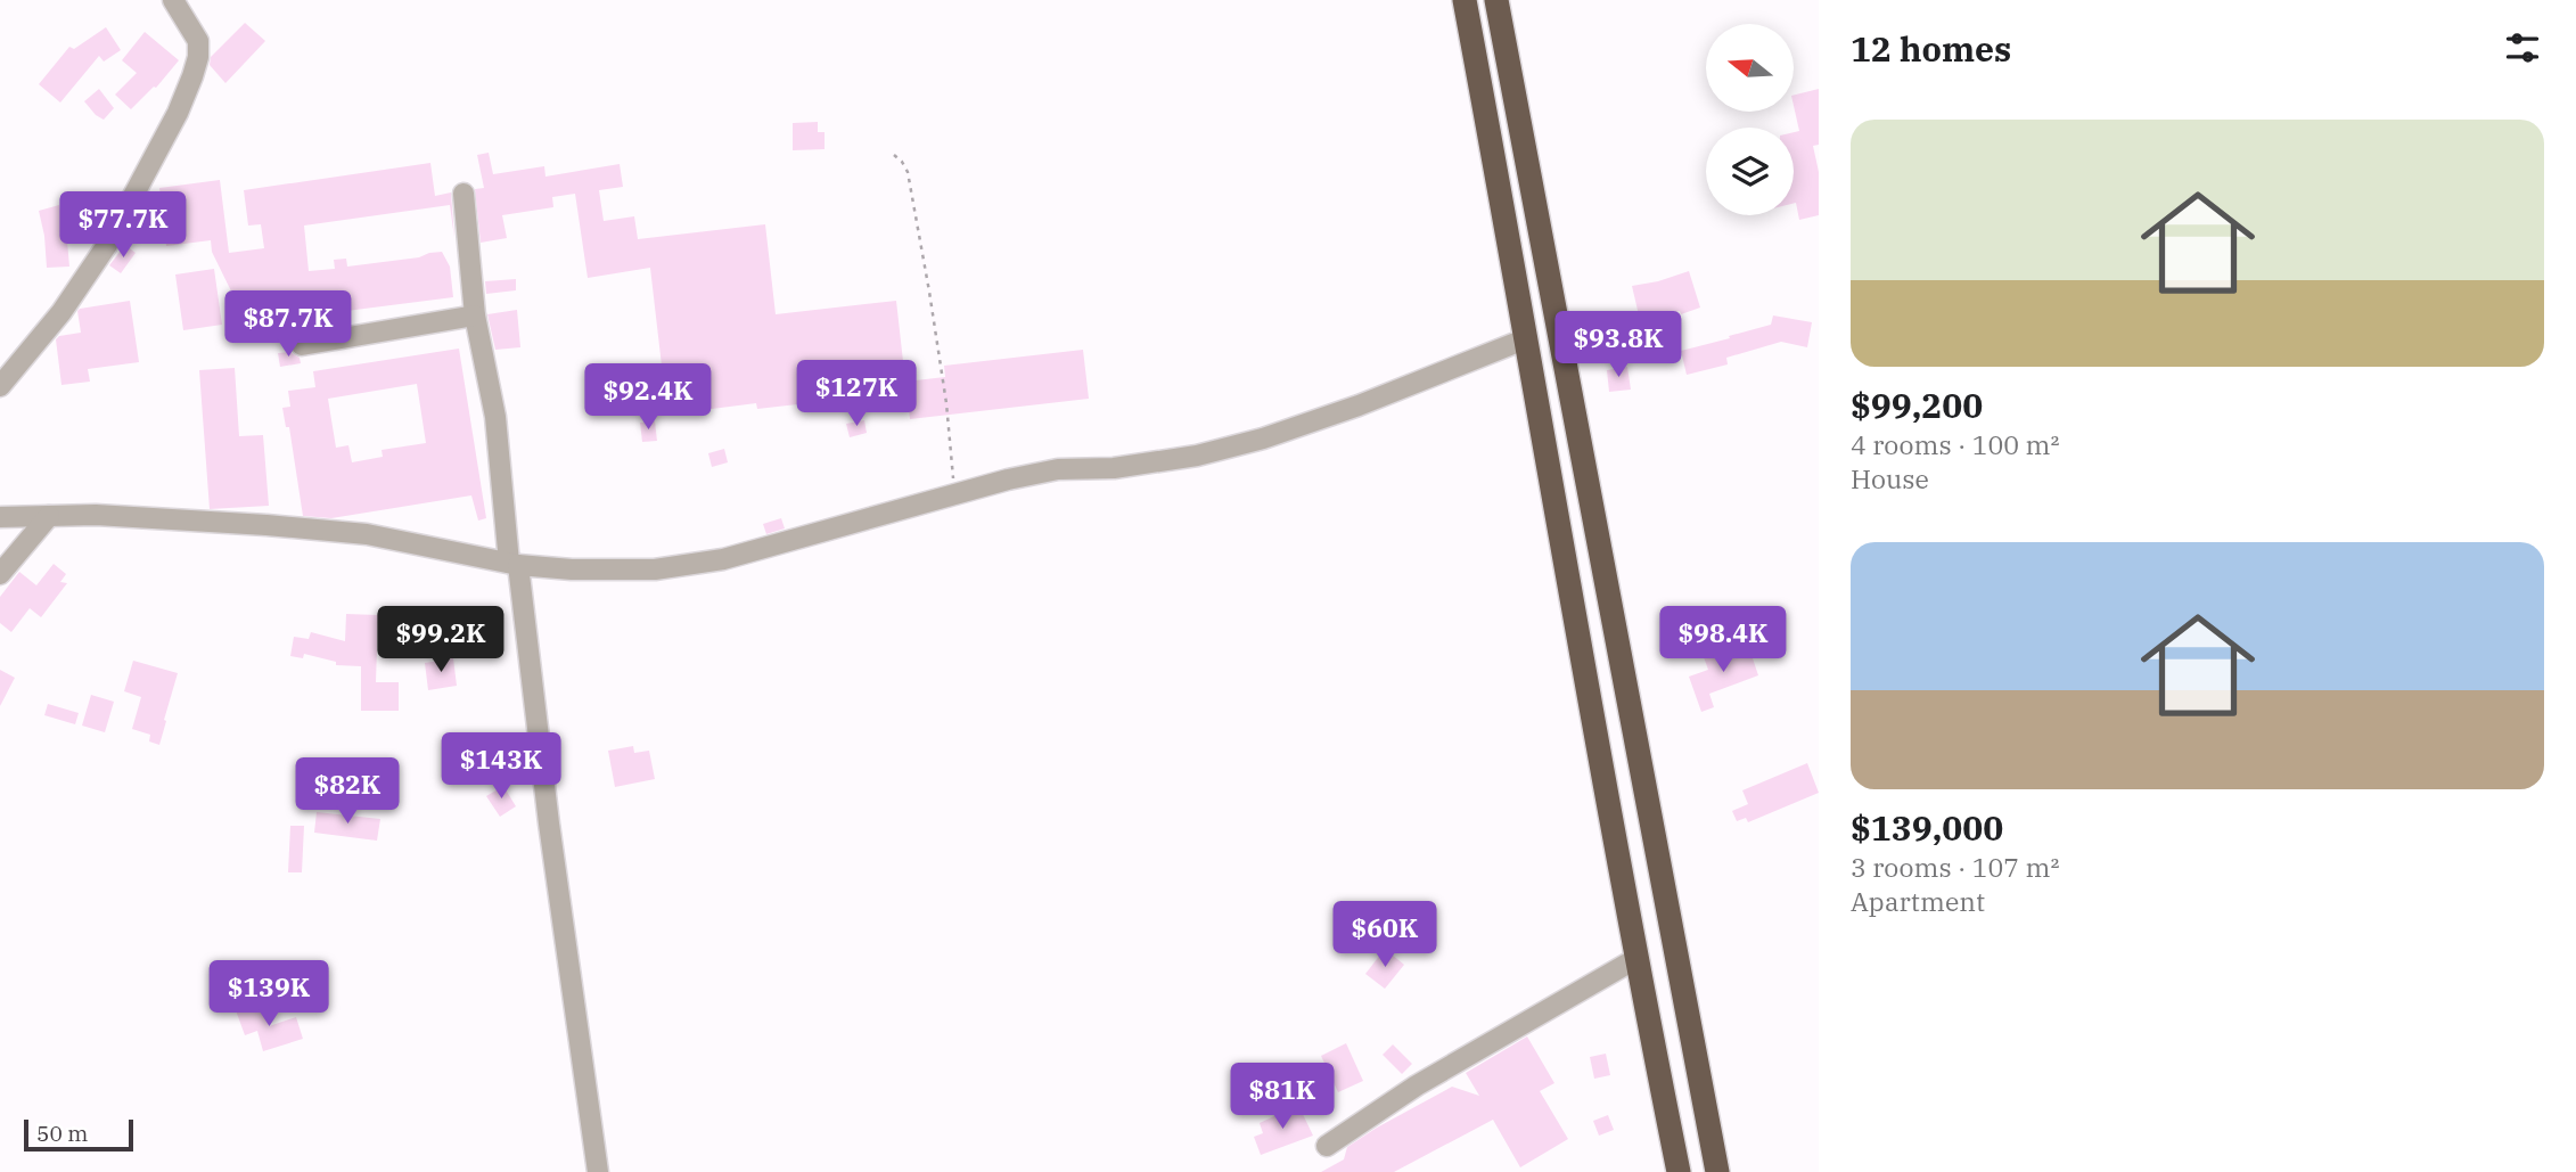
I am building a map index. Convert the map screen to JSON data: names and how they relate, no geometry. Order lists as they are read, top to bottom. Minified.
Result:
{"scale_bar":"50 m","north":"left","page":{"heading":"12 homes","list":[{"name":"$99,200","note":"4 rooms · 100 m² · House"},{"name":"$139,000","note":"3 rooms · 107 m² · Apartment"}],"price":["$77.7K","$87.7K","$93.8K","$127K","$92.4K","$99.2K","$98.4K","$143K","$82K","$60K","$139K","$81K"],"scale":"50 m"}}
